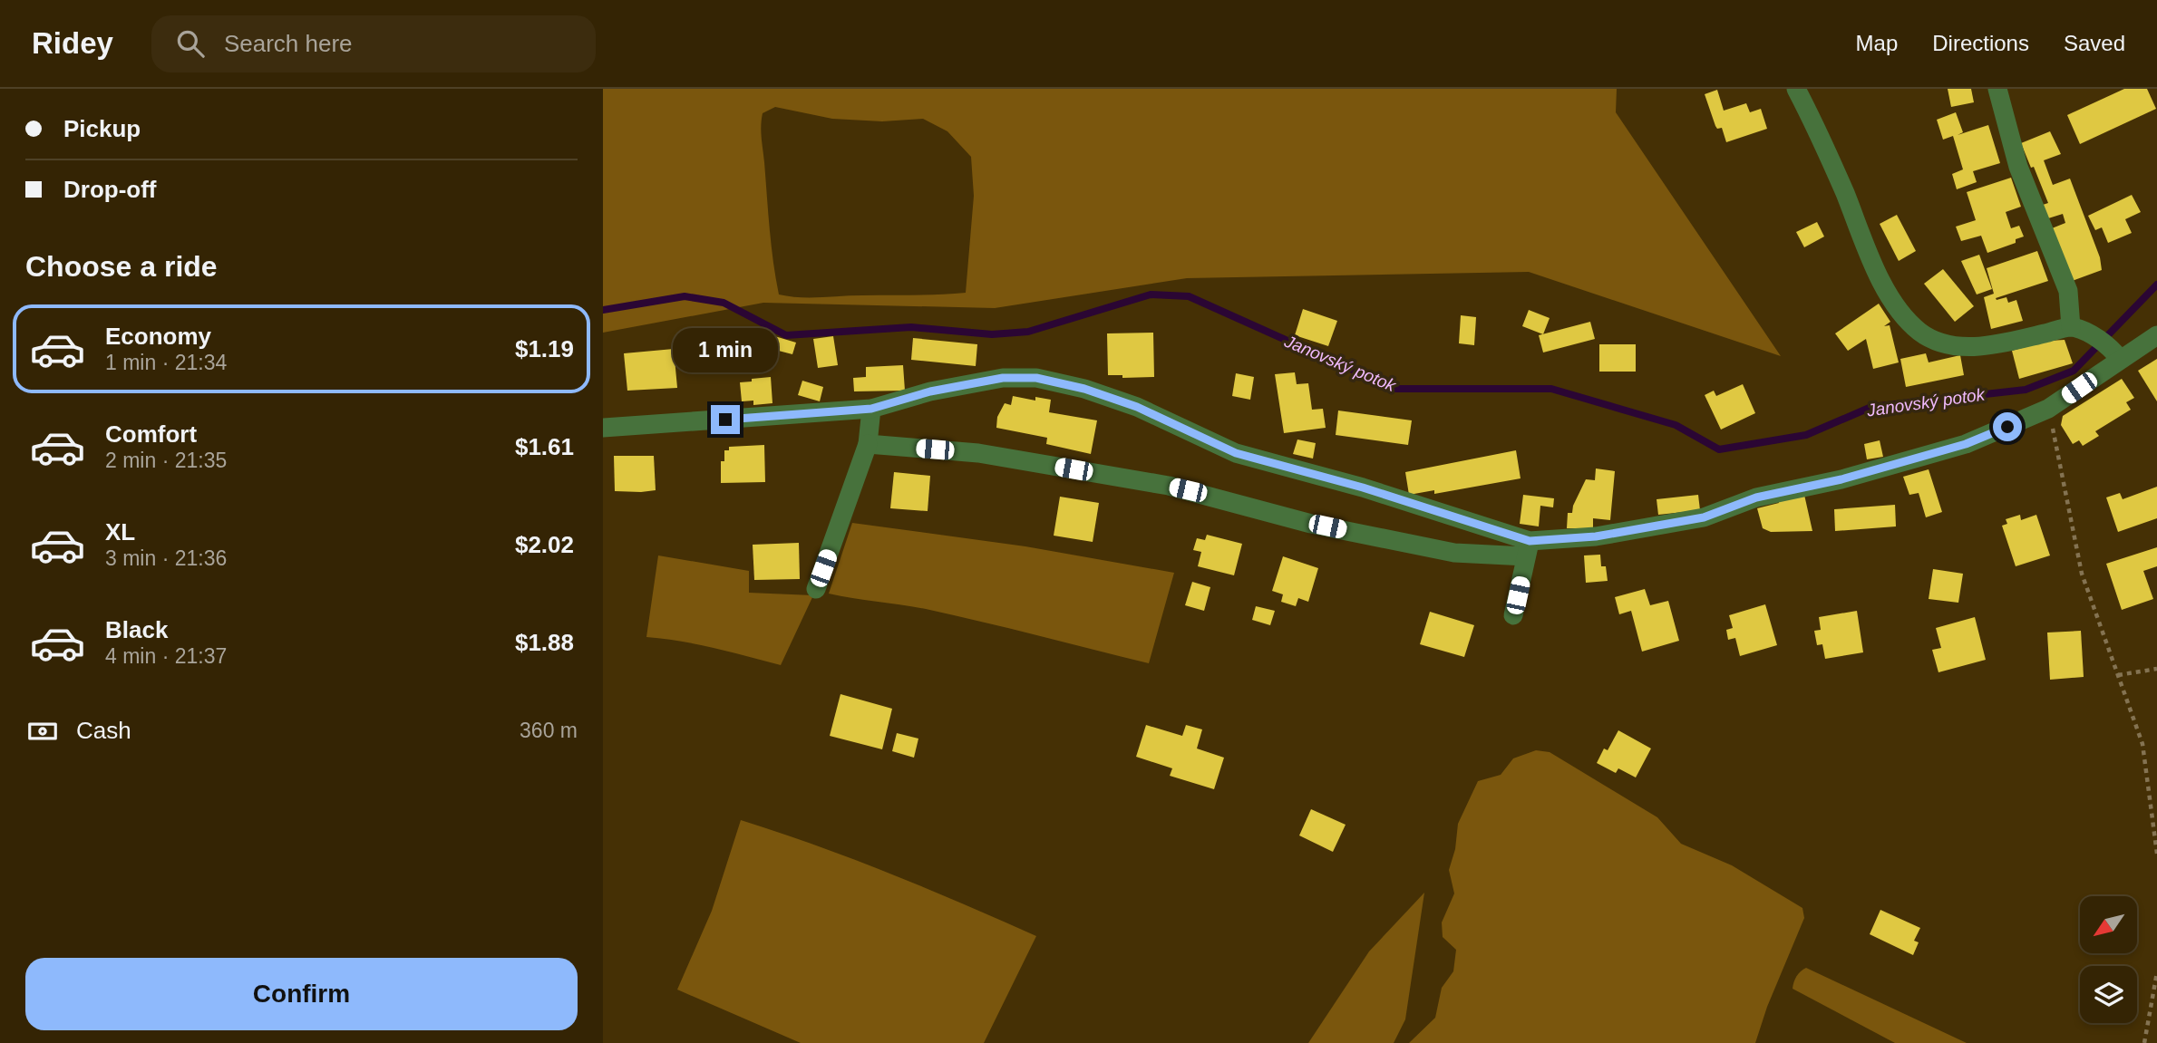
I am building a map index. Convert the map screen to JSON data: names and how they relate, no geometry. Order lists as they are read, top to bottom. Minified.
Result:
{"water":["Janovský potok"],"north":"bottom left","page":{"header":"Ridey","search":"Search here","nav":["Map","Directions","Saved"],"banner":["Pickup","Drop-off"],"heading":"Choose a ride","list":[{"name":"Economy","note":"1 min · 21:34","value":"$1.19"},{"name":"Comfort","note":"2 min · 21:35","value":"$1.61"},{"name":"XL","note":"3 min · 21:36","value":"$2.02"},{"name":"Black","note":"4 min · 21:37","value":"$1.88"}],"bubble":"1 min","pay":["Cash","360 m"],"buttons":"Confirm"}}
